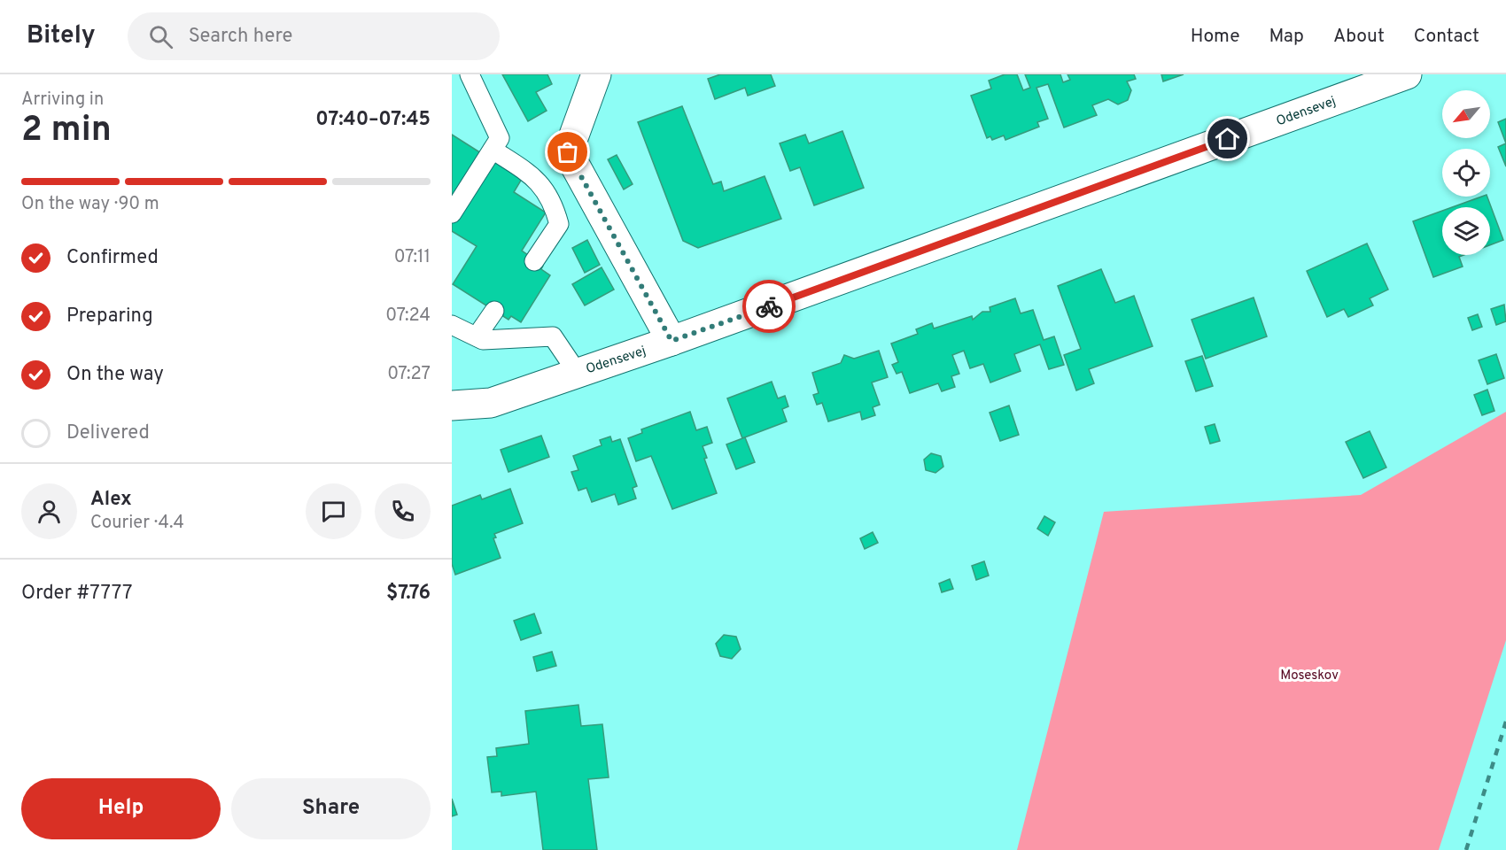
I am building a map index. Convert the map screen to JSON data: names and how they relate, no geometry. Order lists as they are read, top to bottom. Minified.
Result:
{"streets":{"street":["Odensevej"]},"parks":["Moseskov"],"north":"bottom left","page":{"header":"Bitely","search":"Search here","nav":["Home","Map","About","Contact"],"heading":["2 min","Arriving in","07:40–07:45"],"panel":["Alex","Courier · 4.4","Order #7777","$7.76"],"bar":"On the way · 90 m","list":[["Confirmed","07:11"],["Preparing","07:24"],["On the way","07:27"],"Delivered"],"buttons":["Help","Share"]}}
